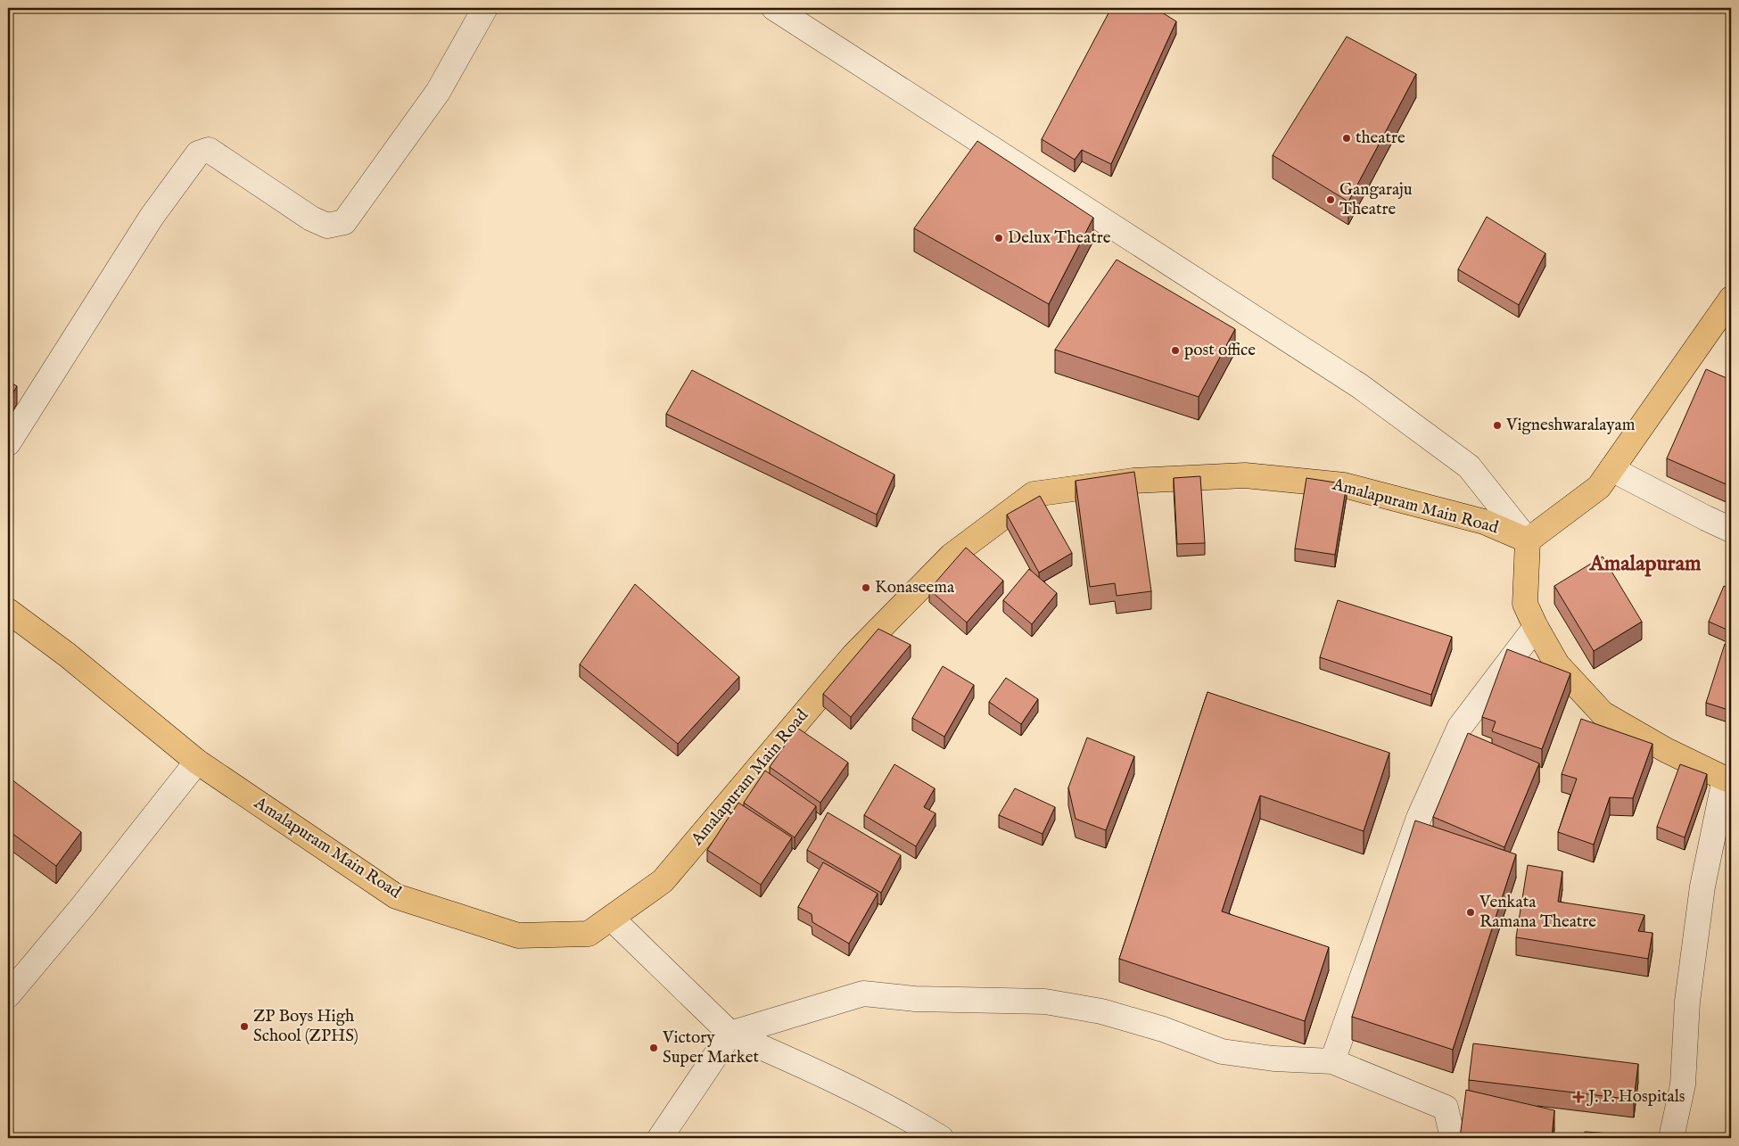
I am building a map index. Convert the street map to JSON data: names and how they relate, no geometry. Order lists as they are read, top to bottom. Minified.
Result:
{"streets":{"main road":["Amalapuram Main Road"]},"districts":["Amalapuram"],"places":{"other":["theatre","Gangaraju Theatre","Delux Theatre","post office","Vigneshwaralayam","Konaseema","Venkata Ramana Theatre","ZP Boys High School (ZPHS)","Victory Super Market"],"health":["J. P. Hospitals"]}}
